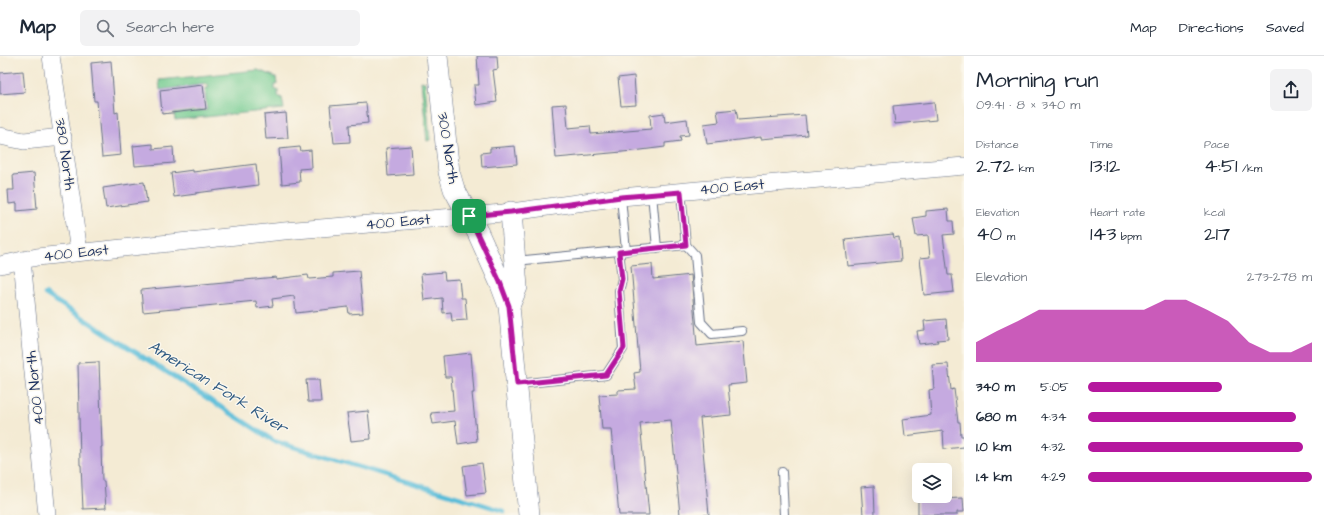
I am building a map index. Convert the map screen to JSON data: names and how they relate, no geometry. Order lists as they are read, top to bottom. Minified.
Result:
{"streets":{"street":["300 North","380 North","400 East","400 North"]},"crossings":[["300 North","400 East"],["380 North","400 East"],["400 East","400 North"]],"water":["American Fork River"],"page":{"header":"Map","search":"Search here","nav":["Map","Directions","Saved"],"heading":["Morning run","09:41 · 8 × 340 m"],"stats":[["Distance","2.72 km"],["Time","13:12"],["Pace","4:51 /km"],["Elevation","40 m"],["Heart rate","143 bpm"],["kcal","217"]],"chart":["Elevation","273–278 m"],"list":[{"name":"340 m","note":"5:05"},{"name":"680 m","note":"4:34"},{"name":"1.0 km","note":"4:32"},{"name":"1.4 km","note":"4:29"}]}}
